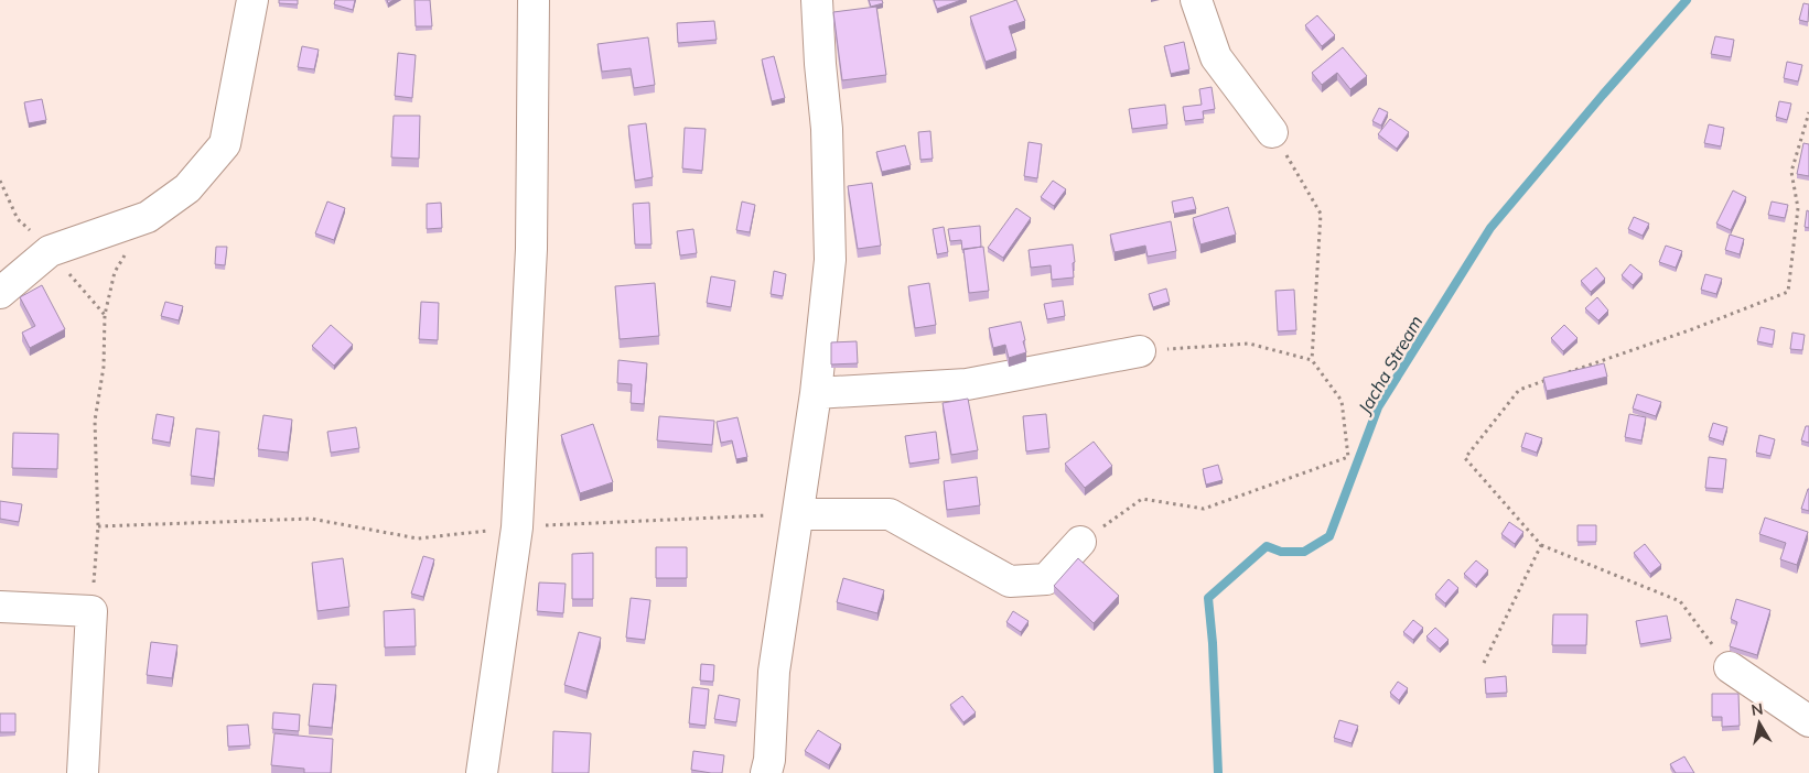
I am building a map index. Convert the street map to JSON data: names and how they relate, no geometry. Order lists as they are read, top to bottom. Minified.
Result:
{"water":["Jacha Stream"],"north":"top"}
